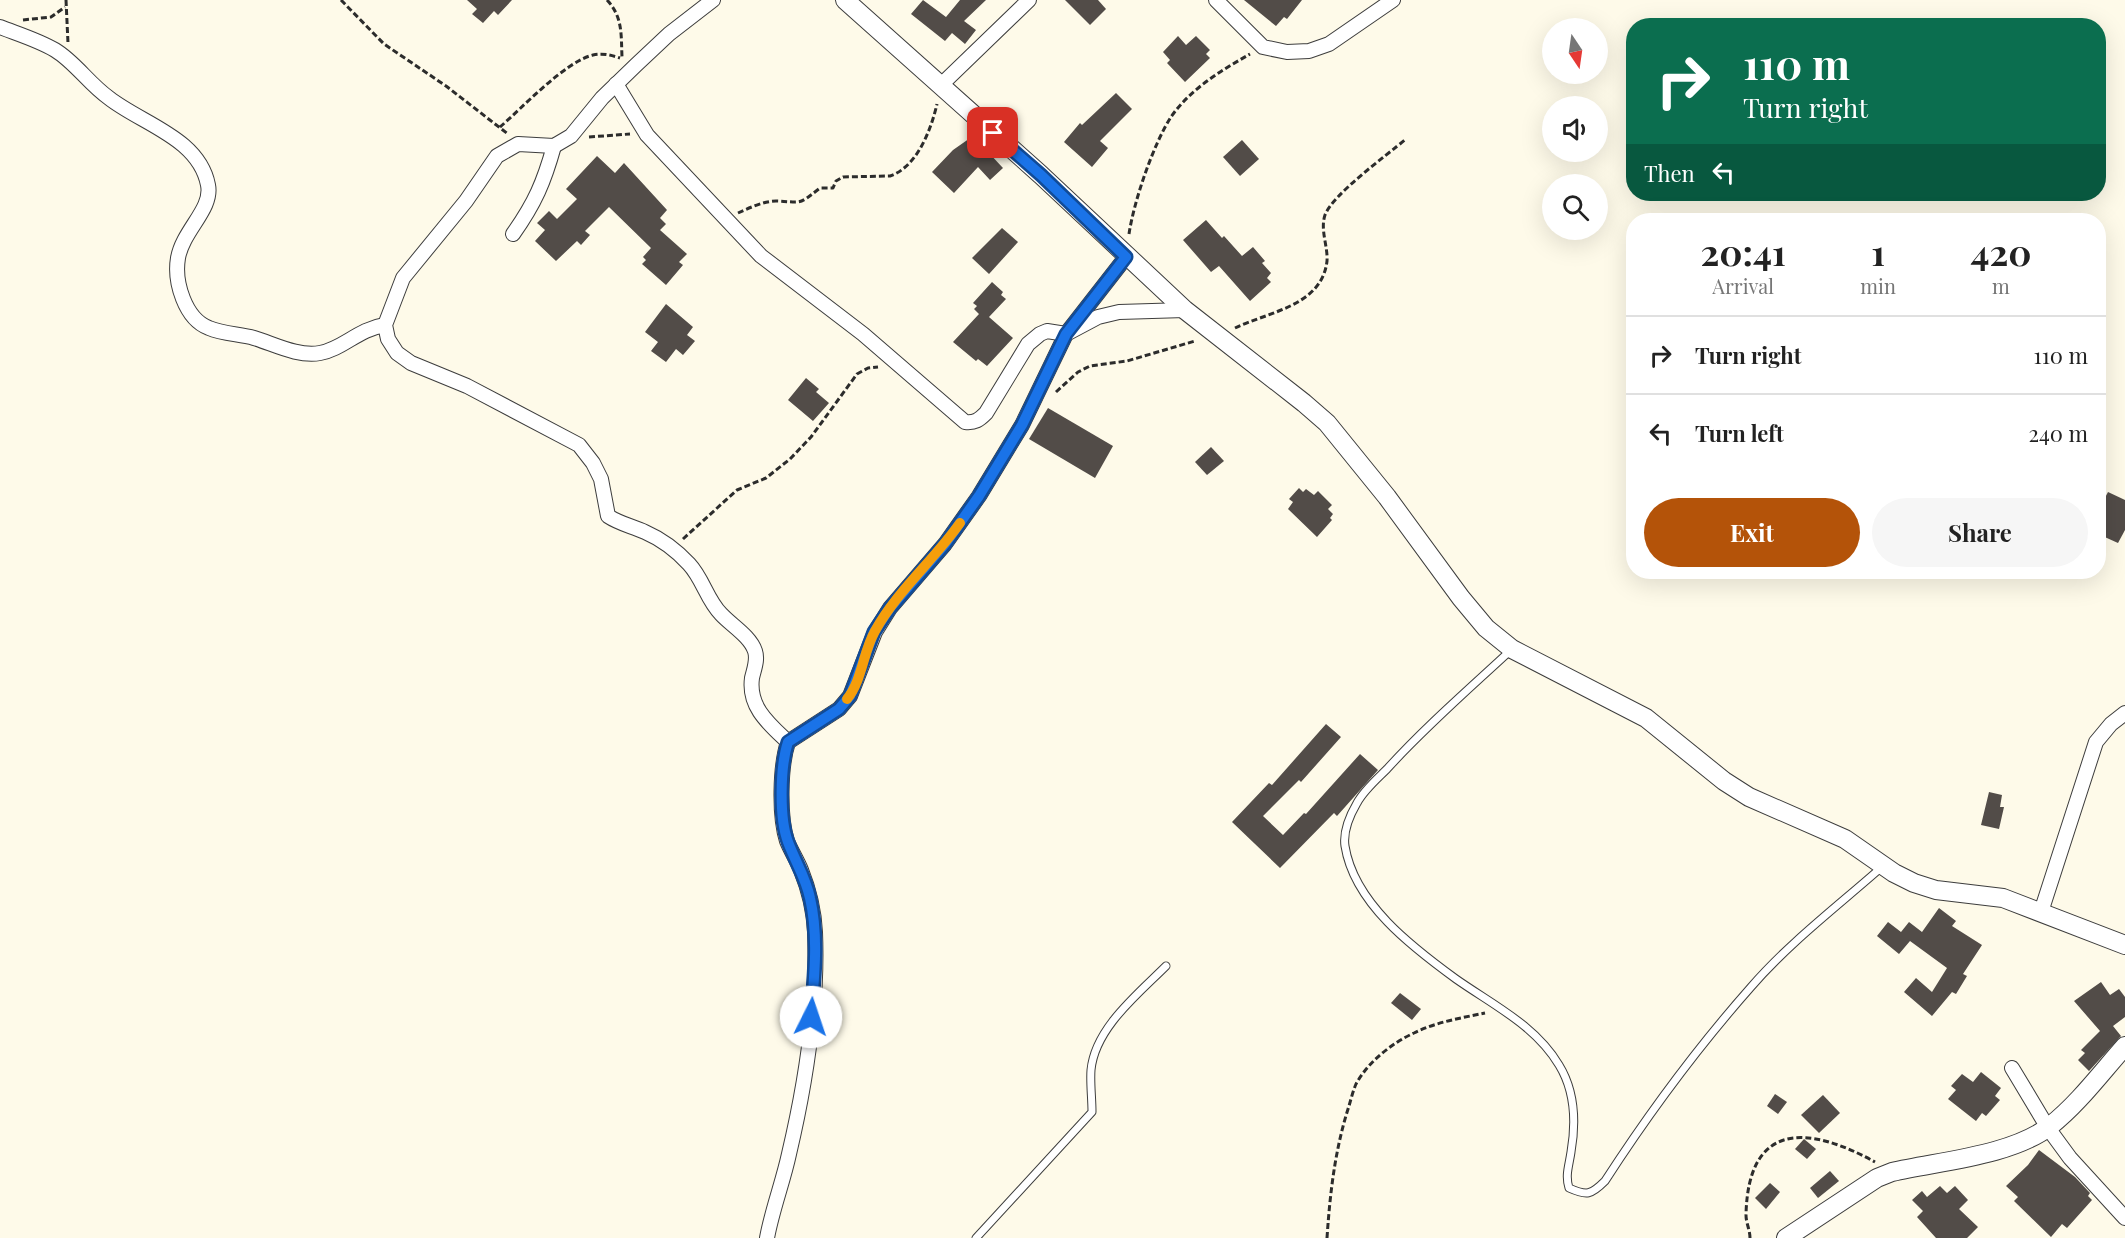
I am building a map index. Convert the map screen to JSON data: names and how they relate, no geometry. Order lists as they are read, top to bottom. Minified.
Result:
{"north":"bottom","page":{"turn":["110 m","Turn right"],"then":"Then","eta":["20:41","Arrival","1","min","420","m"],"list":[{"name":"Turn right","value":"110 m"},{"name":"Turn left","value":"240 m"}],"buttons":["Exit","Share"]}}
